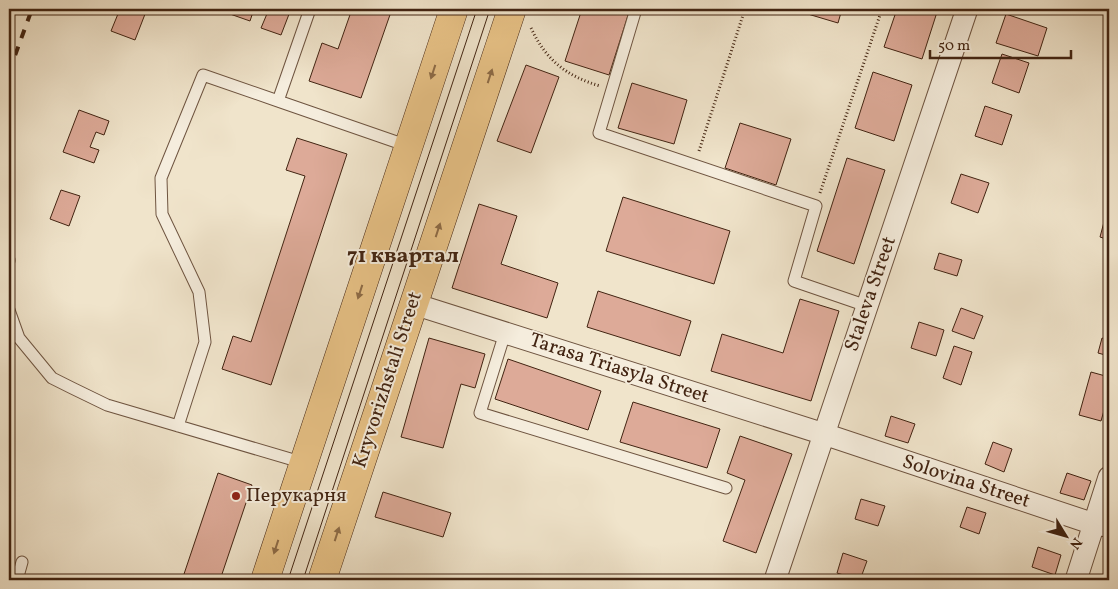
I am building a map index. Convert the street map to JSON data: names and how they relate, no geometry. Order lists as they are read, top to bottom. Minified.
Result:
{"streets":{"main road":["Kryvorizhstali Street"],"street":["Staleva Street","Tarasa Triasyla Street","Solovina Street"]},"crossings":[["Staleva Street","Tarasa Triasyla Street"],["Staleva Street","Solovina Street"],["Tarasa Triasyla Street","Kryvorizhstali Street"],["Tarasa Triasyla Street","Solovina Street"]],"districts":["71 квартал"],"places":["Перукарня"],"scale_bar":"50 m","north":"bottom right"}
